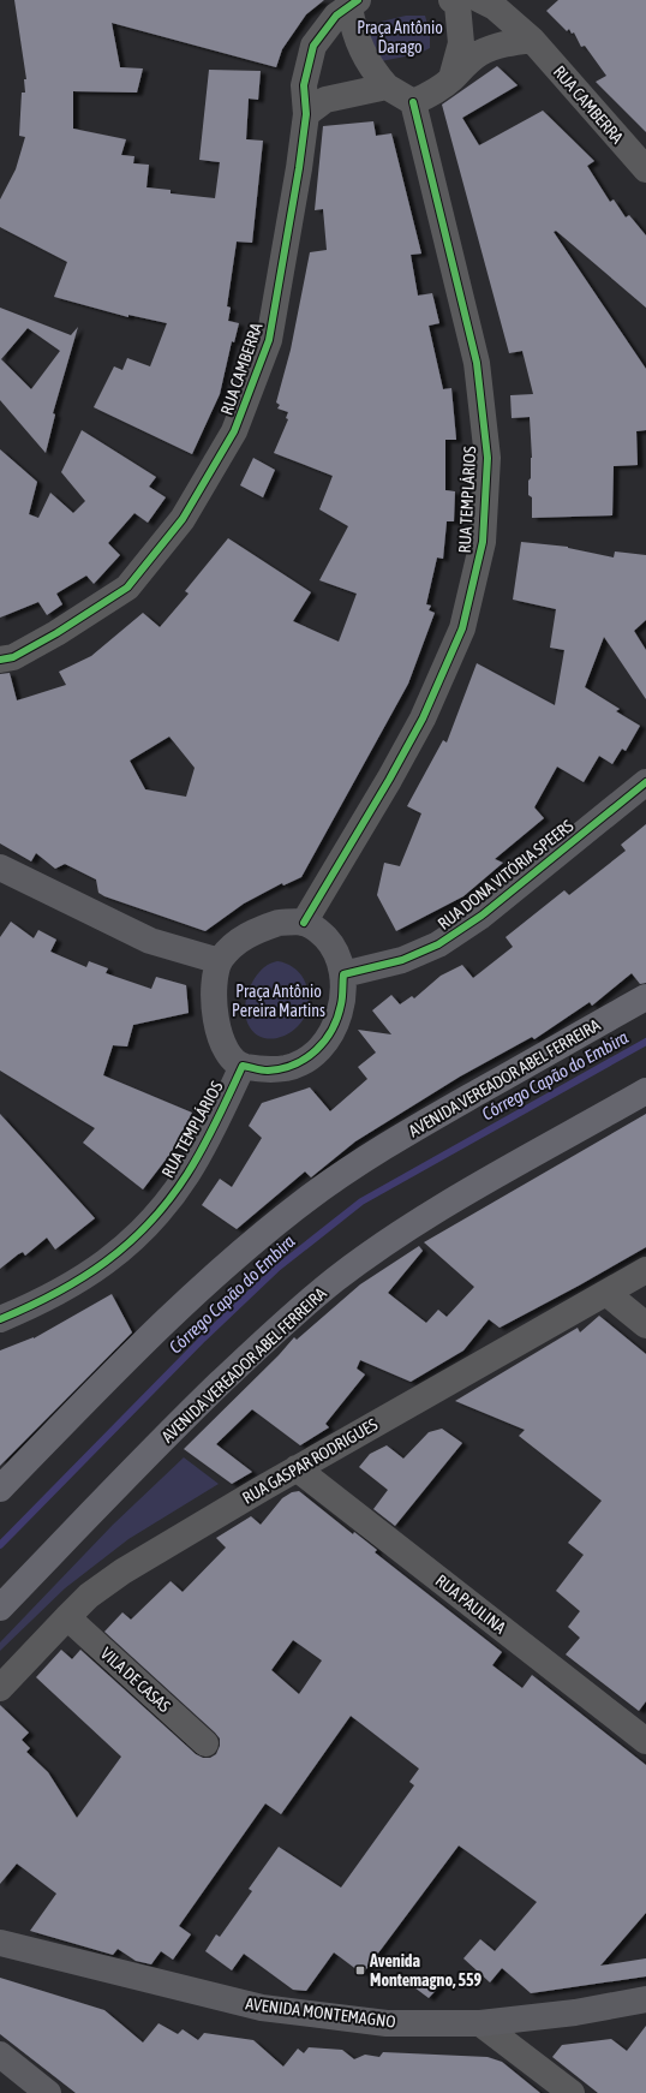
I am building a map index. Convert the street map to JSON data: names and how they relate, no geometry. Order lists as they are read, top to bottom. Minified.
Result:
{"streets":{"main road":["AVENIDA VEREADOR ABEL FERREIRA"],"street":["RUA CAMBERRA","RUA TEMPLÁRIOS","RUA DONA VITÓRIA SPEERS","RUA GASPAR RODRIGUES","RUA PAULINA","VILA DE CASAS","AVENIDA MONTEMAGNO"]},"crossings":[["RUA CAMBERRA","RUA TEMPLÁRIOS"],["RUA TEMPLÁRIOS","RUA DONA VITÓRIA SPEERS"],["RUA GASPAR RODRIGUES","RUA PAULINA"],["RUA GASPAR RODRIGUES","VILA DE CASAS"]],"water":["Córrego Capão do Embira"],"parks":["Praça Antônio Darago","Praça Antônio Pereira Martins"],"places":{"transit":["Avenida Montemagno, 559"]}}
